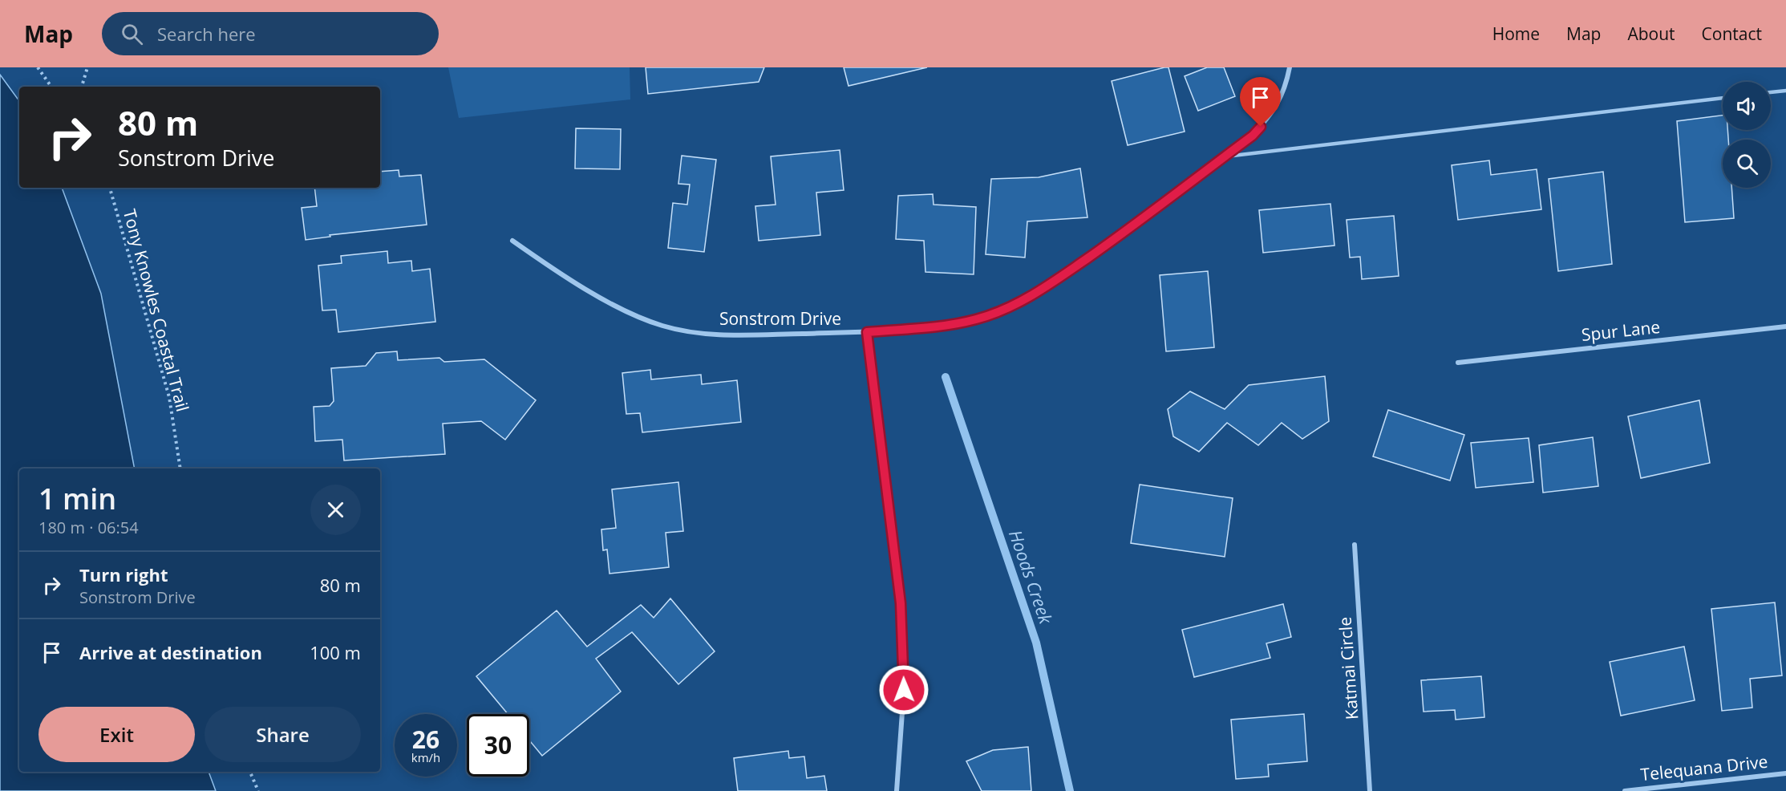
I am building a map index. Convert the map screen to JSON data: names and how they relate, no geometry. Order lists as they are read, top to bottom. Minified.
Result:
{"streets":{"street":["Sonstrom Drive","Spur Lane","Katmai Circle","Telequana Drive"],"path":["Tony Knowles Coastal Trail"]},"water":["Hoods Creek"],"page":{"header":"Map","search":"Search here","nav":["Home","Map","About","Contact"],"turn":["80 m","Sonstrom Drive"],"heading":["1 min","180 m · 06:54"],"list":[{"name":"Turn right","note":"Sonstrom Drive","value":"80 m"},{"name":"Arrive at destination","value":"100 m"}],"buttons":["Exit","Share"],"speed":"26 km/h","limit":"30"}}
